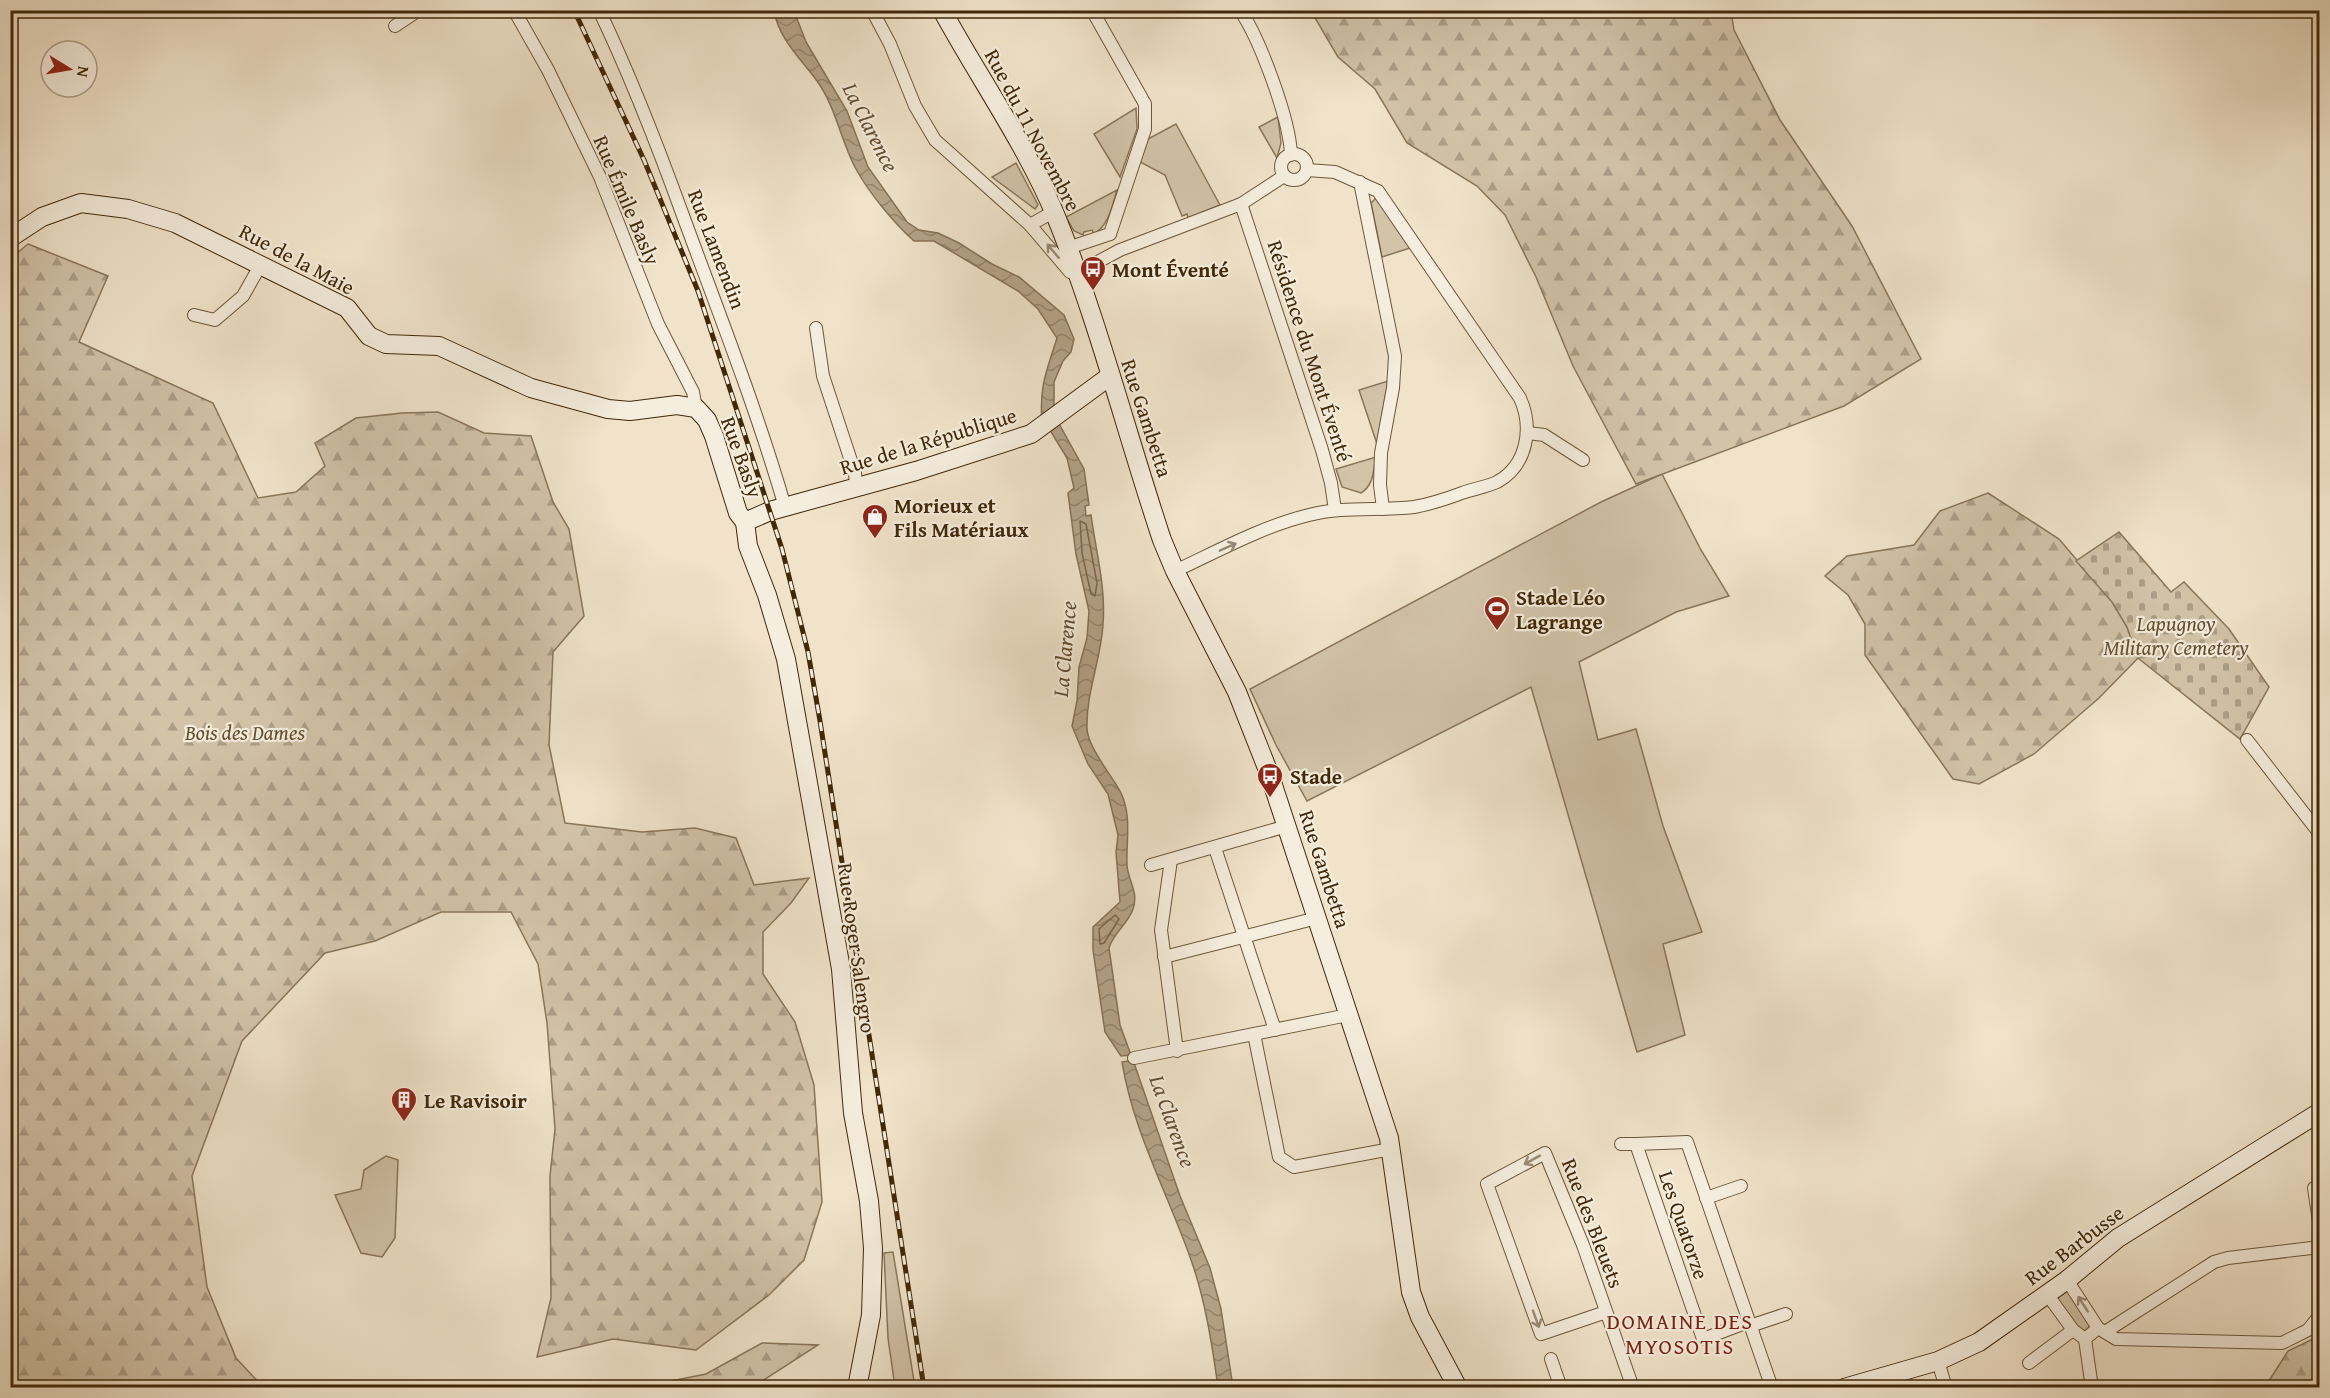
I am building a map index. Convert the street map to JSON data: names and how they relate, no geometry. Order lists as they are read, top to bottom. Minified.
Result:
{"streets":{"street":["Rue du 11 Novembre","Rue Émile Basly","Rue Lamendin","Rue de la Maie","Résidence du Mont Éventé","Rue Gambetta","Rue de la République","Rue Basly","Rue Roger Salengro","Rue des Bleuets","Les Quatorze","Rue Barbusse"]},"crossings":[["Rue du 11 Novembre","Rue Gambetta"],["Rue Émile Basly","Rue de la Maie"],["Rue Émile Basly","Rue Basly"],["Rue Lamendin","Rue de la République"],["Rue de la Maie","Rue Basly"],["Rue Gambetta","Rue de la République"],["Rue de la République","Rue Basly"],["Rue de la République","Rue Roger Salengro"],["Rue Basly","Rue Roger Salengro"]],"districts":["DOMAINE DES MYOSOTIS"],"water":["La Clarence"],"parks":["Lapugnoy Military Cemetery","Bois des Dames"],"places":{"bus stop":["Mont Éventé","Stade"],"shop":["Morieux et Fils Matériaux"],"sports":["Stade Léo Lagrange"],"building":["Le Ravisoir"]},"north":"right"}
